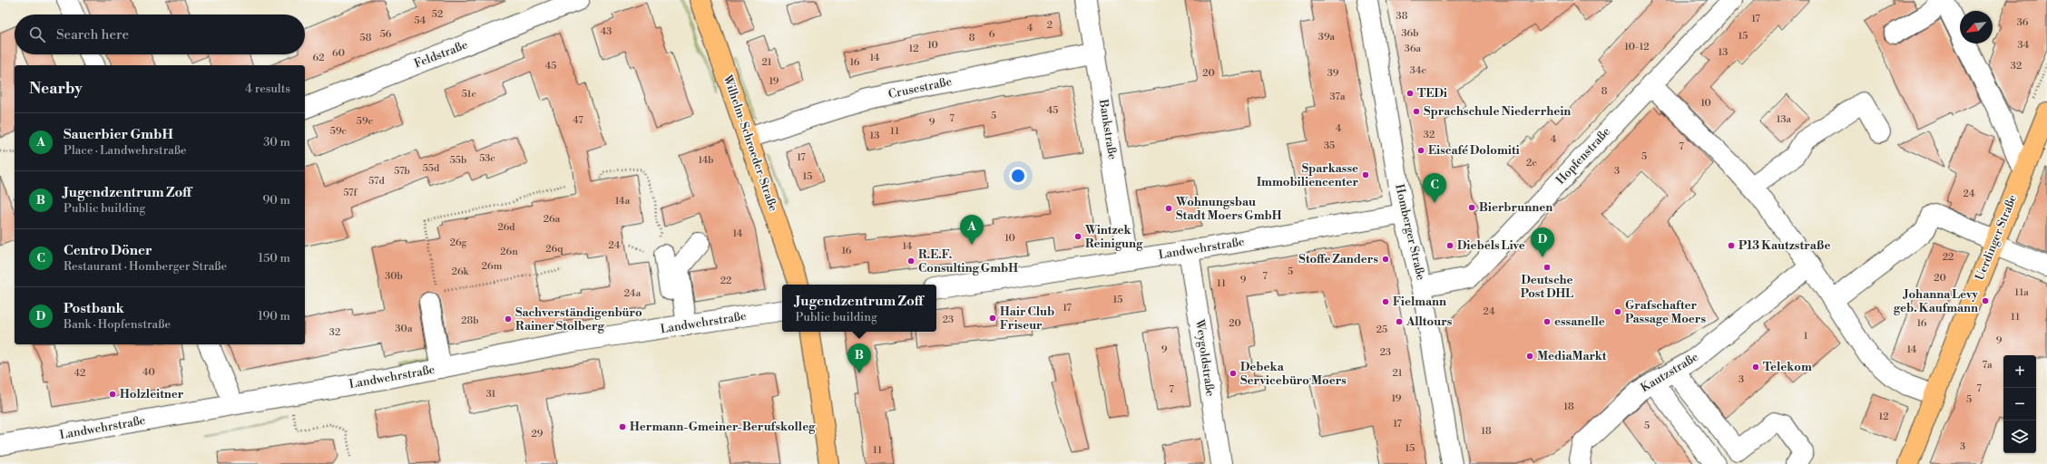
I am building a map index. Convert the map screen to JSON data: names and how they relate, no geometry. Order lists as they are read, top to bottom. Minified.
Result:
{"streets":{"main road":["Wilhelm-Schroeder-Straße","Uerdinger Straße"],"street":["Feldstraße","Crusestraße","Bankstraße","Hopfenstraße","Homberger Straße","Landwehrstraße","Weygoldstraße","Kautzstraße"]},"crossings":[["Crusestraße","Bankstraße"],["Crusestraße","Wilhelm-Schroeder-Straße"],["Bankstraße","Landwehrstraße"],["Hopfenstraße","Homberger Straße"],["Homberger Straße","Landwehrstraße"],["Landwehrstraße","Weygoldstraße"]],"places":["TEDi","Sprachschule Niederrhein","Eiscafé Dolomiti","Sparkasse Immobiliencenter","Bierbrunnen","Wohnungsbau Stadt Moers GmbH","Wintzek Reinigung","Diebels Live","P13 Kautzstraße","Stoffe Zanders","R.E.F. Consulting GmbH","Deutsche Post DHL","Johanna Levy geb. Kaufmann","Fielmann","Grafschafter Passage Moers","Hair Club Friseur","Sachverständigenbüro Rainer Stolberg","Alltours","essanelle","MediaMarkt","Telekom","Debeka Servicebüro Moers","Holzleitner","Hermann-Gmeiner-Berufskolleg"],"house_numbers":["52","38","17","54","36","2","4","43","36b","56","6","15","39a","58","8","10","34","10-12","12","36a","13","60","62","14","21","16","45","32","34c","20","39","19","8","51c","37a","10","45","5","7","13a","47","59c","9","4","59e","11","32","13","4","35","7","5","17","53c","55b","14b","2c","55d","57b","3","15","57d","57f","24","14a","26a","26d","14","10","26g","24","14","26q","16","26n","22","26m","26k","5","30b","7","20","9","22","11","11a","24a","15","17","24","11","23","28b","20","16","30a","25","32","1","9","9","14","23","7a","40","42","21","3","7","7","31","19","5","18","12","17","5","18","29","3","15","11"],"north":"bottom left","page":{"search":"Search here","heading":["Nearby","4 results"],"list":[{"mark":"A","name":"Sauerbier GmbH","note":"Place · Landwehrstraße","value":"30 m"},{"mark":"B","name":"Jugendzentrum Zoff","note":"Public building","value":"90 m"},{"mark":"C","name":"Centro Döner","note":"Restaurant · Homberger Straße","value":"150 m"},{"mark":"D","name":"Postbank","note":"Bank · Hopfenstraße","value":"190 m"}],"pins":["C","A","D","B"],"popup":["Jugendzentrum Zoff","Public building"],"map_buttons":["+","−"]}}
